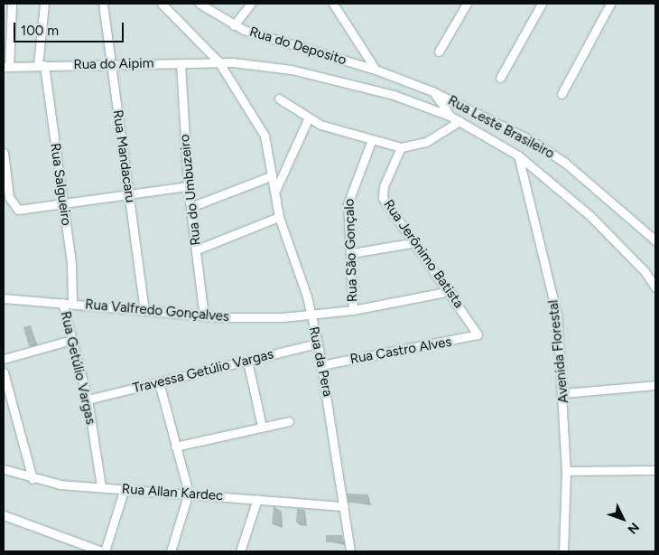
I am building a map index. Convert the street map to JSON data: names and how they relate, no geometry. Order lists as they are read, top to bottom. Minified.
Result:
{"streets":{"street":["Rua do Deposito","Rua do Aipim","Rua Leste Brasileiro","Rua Mandacaru","Rua Salgueiro","Rua do Umbuzeiro","Rua São Gonçalo","Rua Jerônimo Batista","Rua Valfredo Gonçalves","Rua Castro Alves","Avenida Florestal","Rua da Pera","Rua Getúlio Vargas","Travessa Getúlio Vargas","Rua Allan Kardec"]},"crossings":[["Rua do Deposito","Rua Leste Brasileiro"],["Rua do Aipim","Rua Mandacaru"],["Rua do Aipim","Rua Salgueiro"],["Rua do Aipim","Rua do Umbuzeiro"],["Rua do Aipim","Avenida Florestal"],["Rua do Aipim","Rua da Pera"],["Rua Mandacaru","Rua Valfredo Gonçalves"],["Rua Salgueiro","Rua Valfredo Gonçalves"],["Rua do Umbuzeiro","Rua Valfredo Gonçalves"],["Rua São Gonçalo","Rua Valfredo Gonçalves"],["Rua Jerônimo Batista","Rua Valfredo Gonçalves"],["Rua Jerônimo Batista","Rua Castro Alves"],["Rua Valfredo Gonçalves","Rua da Pera"],["Rua Valfredo Gonçalves","Rua Getúlio Vargas"],["Rua Castro Alves","Rua da Pera"],["Rua da Pera","Travessa Getúlio Vargas"],["Rua da Pera","Rua Allan Kardec"],["Rua Getúlio Vargas","Travessa Getúlio Vargas"],["Rua Getúlio Vargas","Rua Allan Kardec"]],"scale_bar":"100 m","north":"bottom right"}
